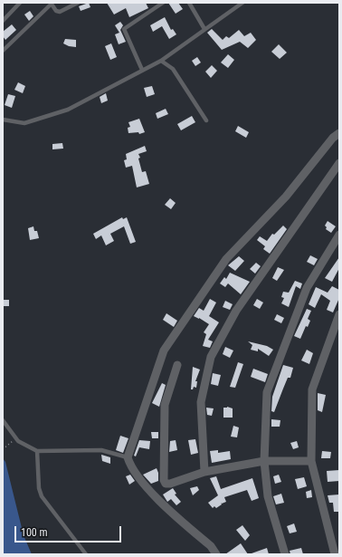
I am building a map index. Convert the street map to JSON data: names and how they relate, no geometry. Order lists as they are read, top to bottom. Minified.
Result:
{"scale_bar":"100 m"}
